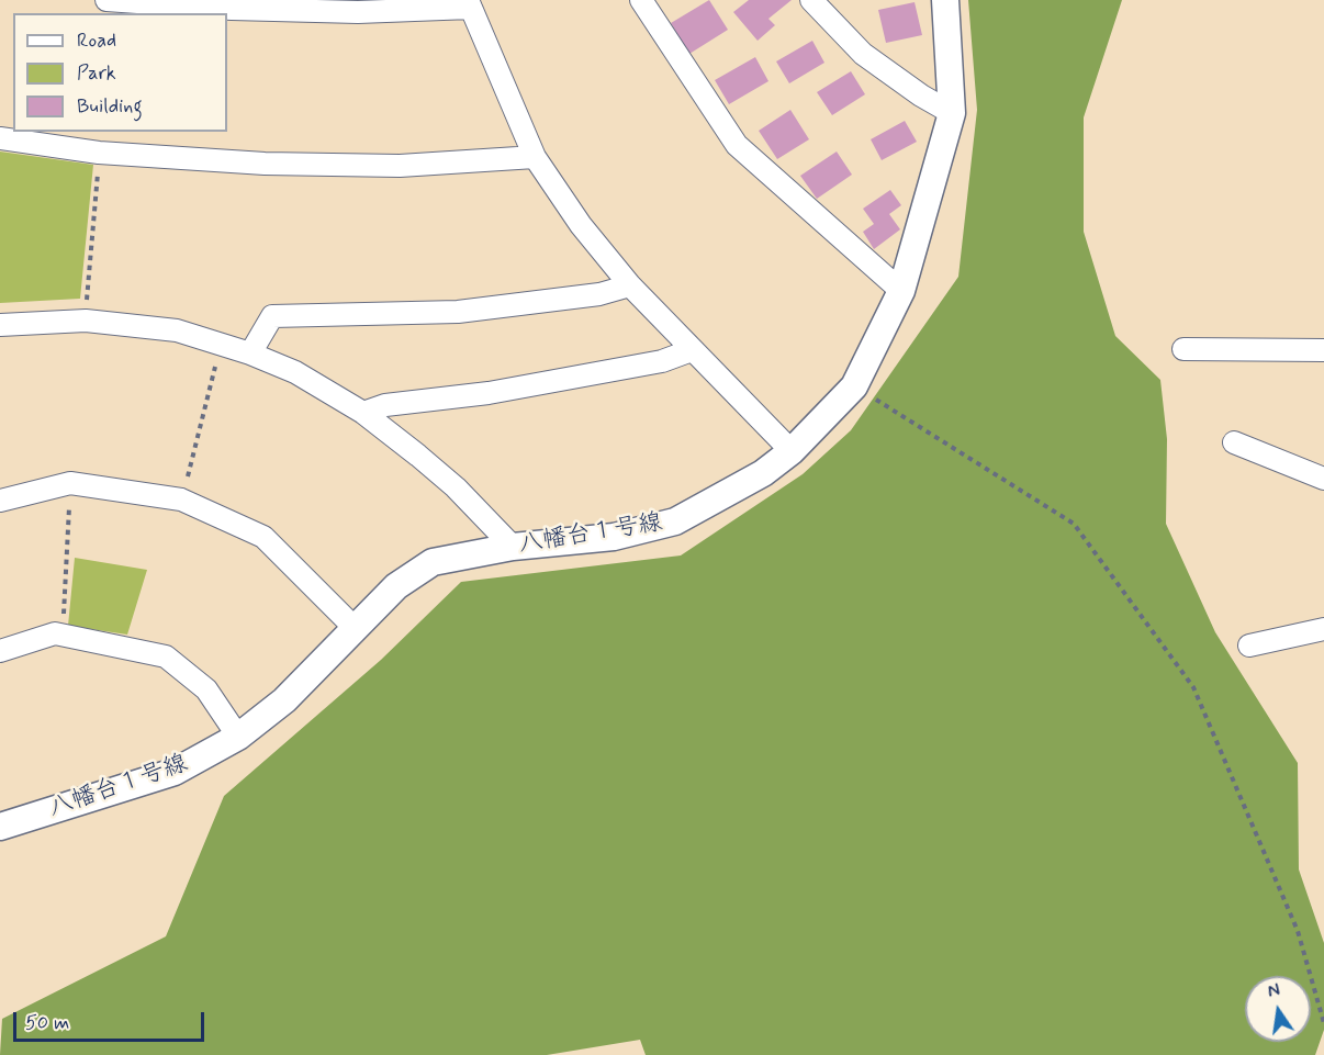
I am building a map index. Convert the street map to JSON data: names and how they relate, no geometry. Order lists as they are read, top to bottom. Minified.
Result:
{"streets":{"street":["八幡台１号線"]},"legend":["Road","Park","Building"],"scale_bar":"50 m","north":"top"}
